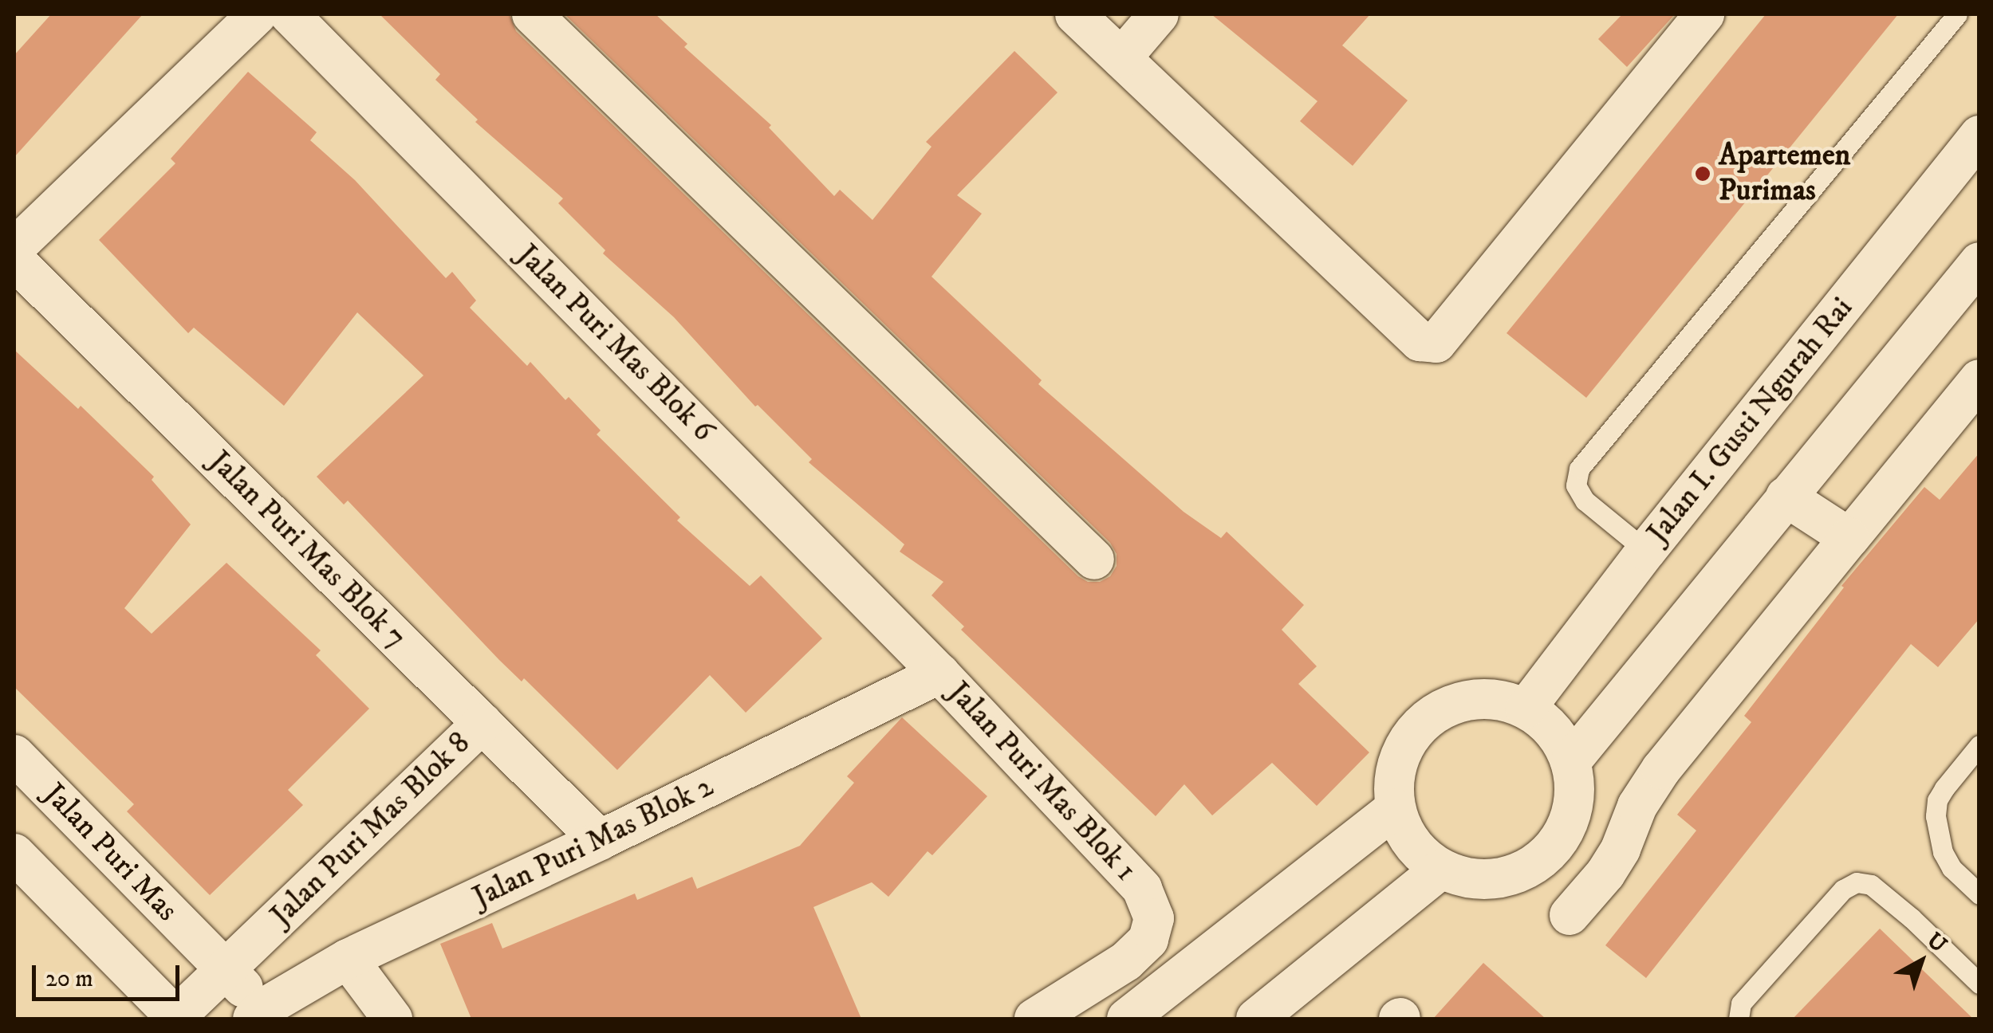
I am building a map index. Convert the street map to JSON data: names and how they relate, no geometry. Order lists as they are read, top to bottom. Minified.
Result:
{"streets":{"street":["Jalan Puri Mas Blok 6","Jalan I. Gusti Ngurah Rai","Jalan Puri Mas Blok 7","Jalan Puri Mas Blok 1","Jalan Puri Mas Blok 8","Jalan Puri Mas Blok 2","Jalan Puri Mas"]},"crossings":[["Jalan Puri Mas Blok 6","Jalan Puri Mas Blok 1"],["Jalan Puri Mas Blok 6","Jalan Puri Mas Blok 2"],["Jalan Puri Mas Blok 7","Jalan Puri Mas Blok 8"],["Jalan Puri Mas Blok 7","Jalan Puri Mas Blok 2"],["Jalan Puri Mas Blok 1","Jalan Puri Mas Blok 2"],["Jalan Puri Mas Blok 8","Jalan Puri Mas"],["Jalan Puri Mas Blok 2","Jalan Puri Mas"]],"places":["Apartemen Purimas"],"scale_bar":"20 m","north":"top right"}
